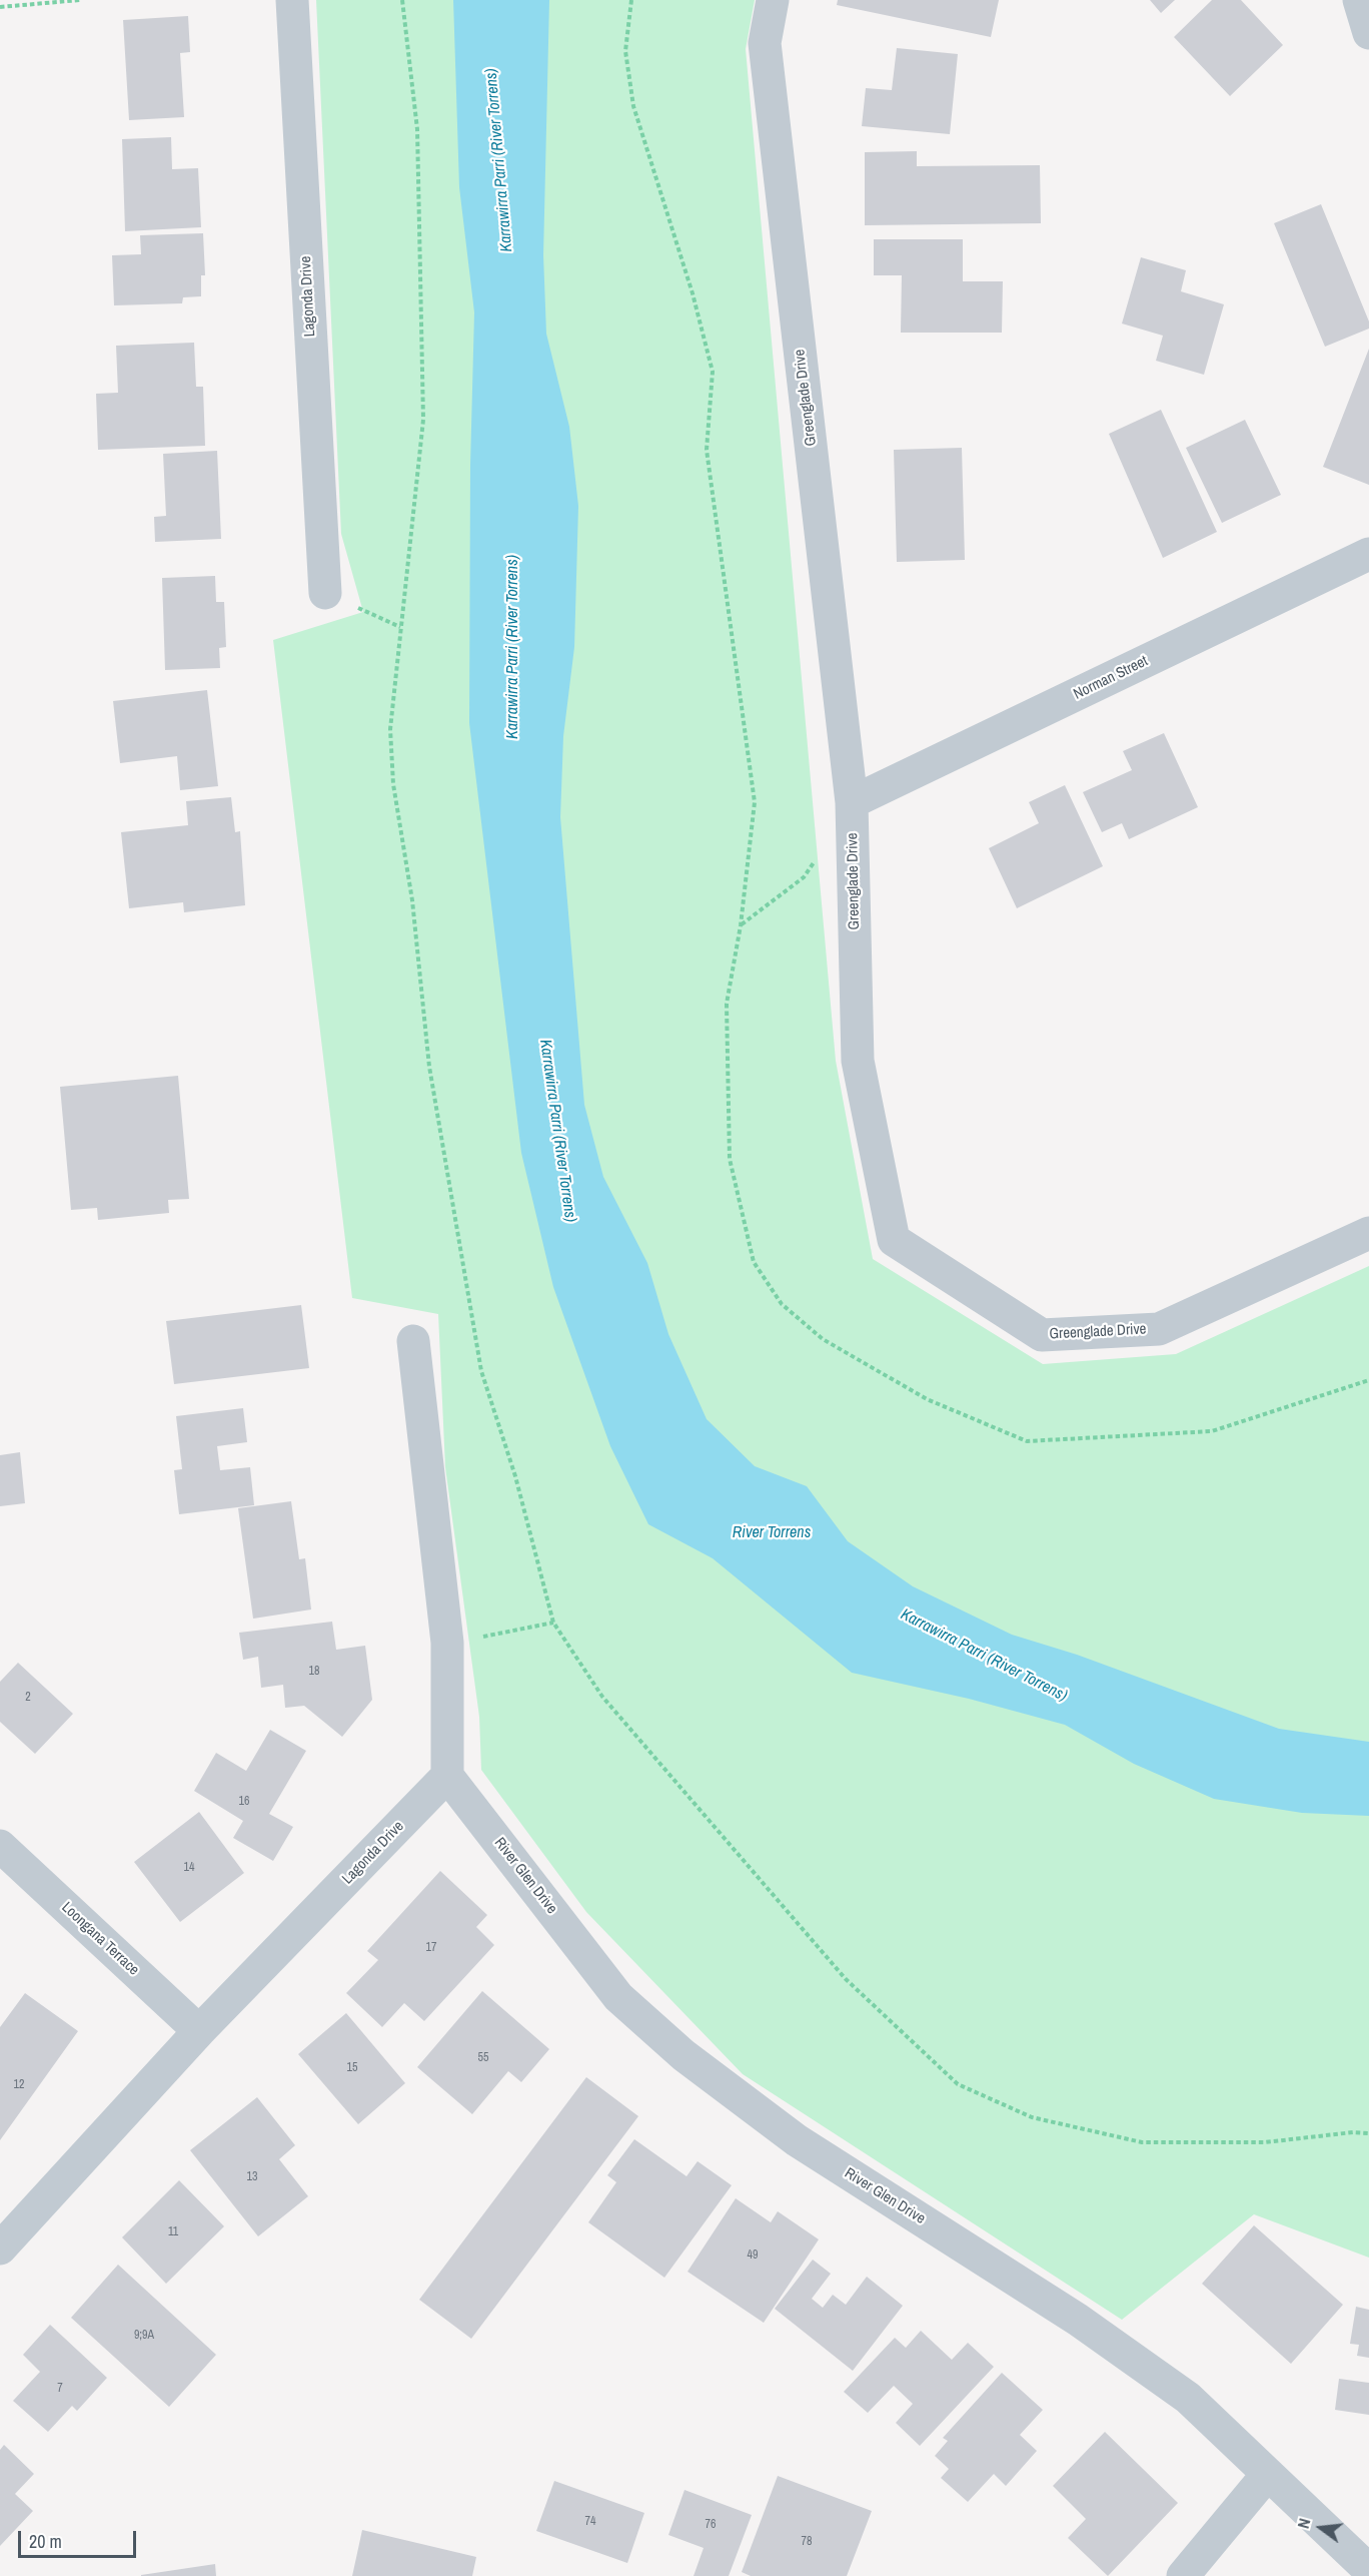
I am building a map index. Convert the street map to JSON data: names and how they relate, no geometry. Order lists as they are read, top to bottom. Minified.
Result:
{"streets":{"street":["Lagonda Drive","Greenglade Drive","Norman Street","River Glen Drive","Loongana Terrace"]},"crossings":[["Lagonda Drive","River Glen Drive"],["Lagonda Drive","Loongana Terrace"],["Greenglade Drive","Norman Street"]],"water":["Karrawirra Parri (River Torrens)","River Torrens"],"house_numbers":["18","2","16","14","17","55","15","12","13","11","49","9;9A","7","74","76","78"],"scale_bar":"20 m","north":"left"}
